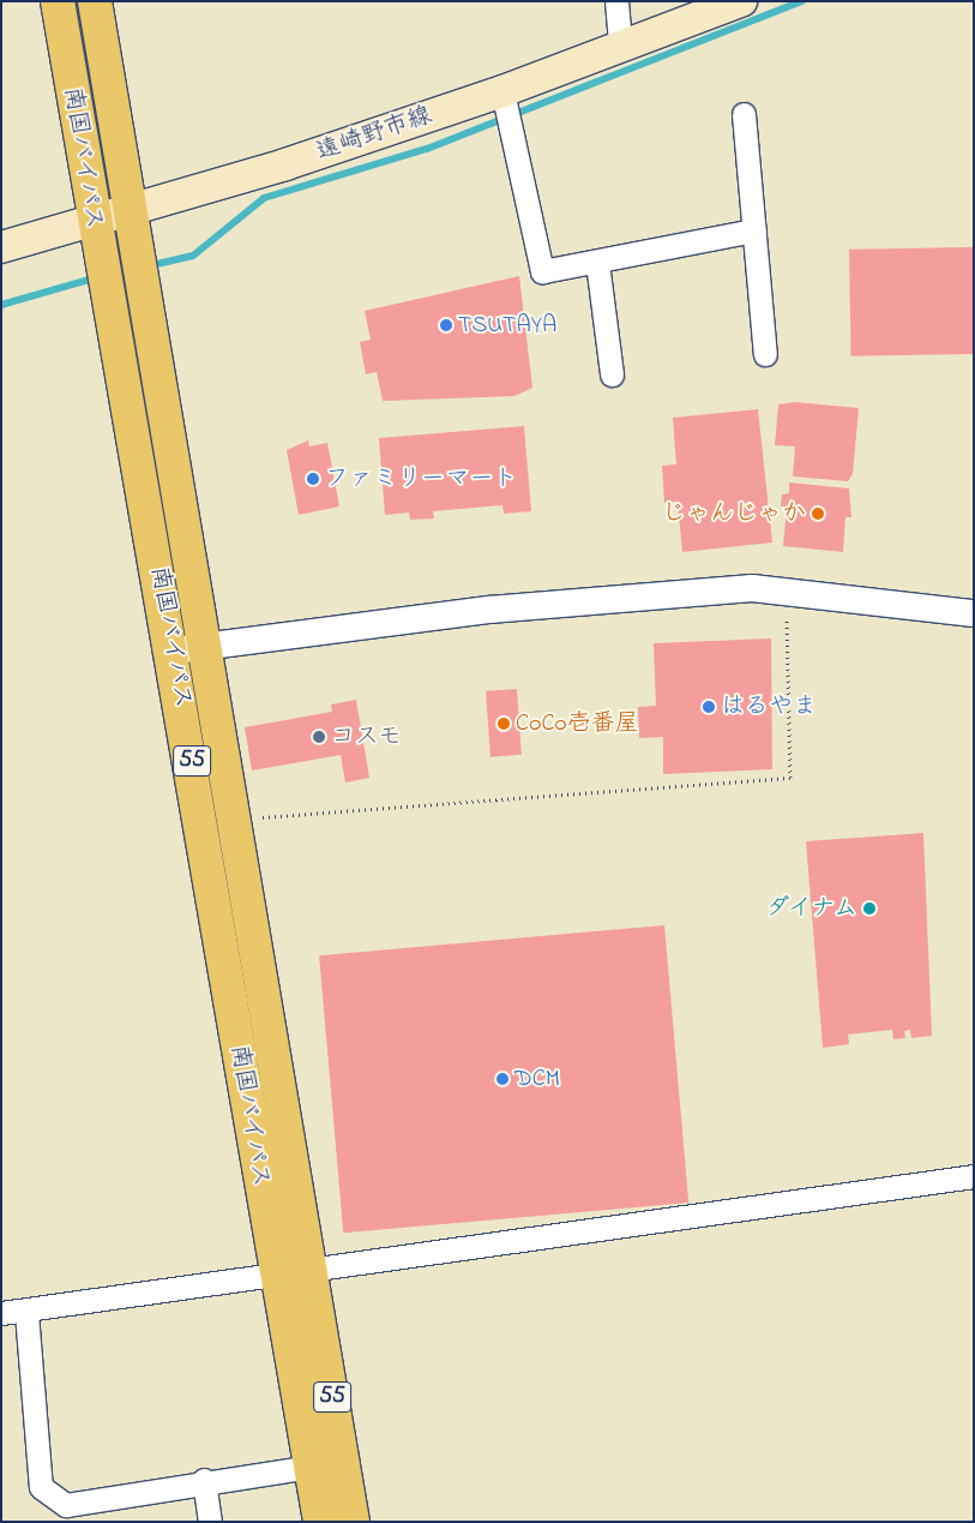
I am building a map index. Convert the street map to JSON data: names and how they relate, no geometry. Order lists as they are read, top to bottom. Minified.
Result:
{"streets":{"highway":["南国バイパス","55"],"main road":["遠崎野市線"]},"crossings":[["遠崎野市線","南国バイパス"]],"places":["TSUTAYA","ファミリーマート","じゃんじゃか","はるやま","CoCo壱番屋","コスモ","ダイナム","DCM"]}
